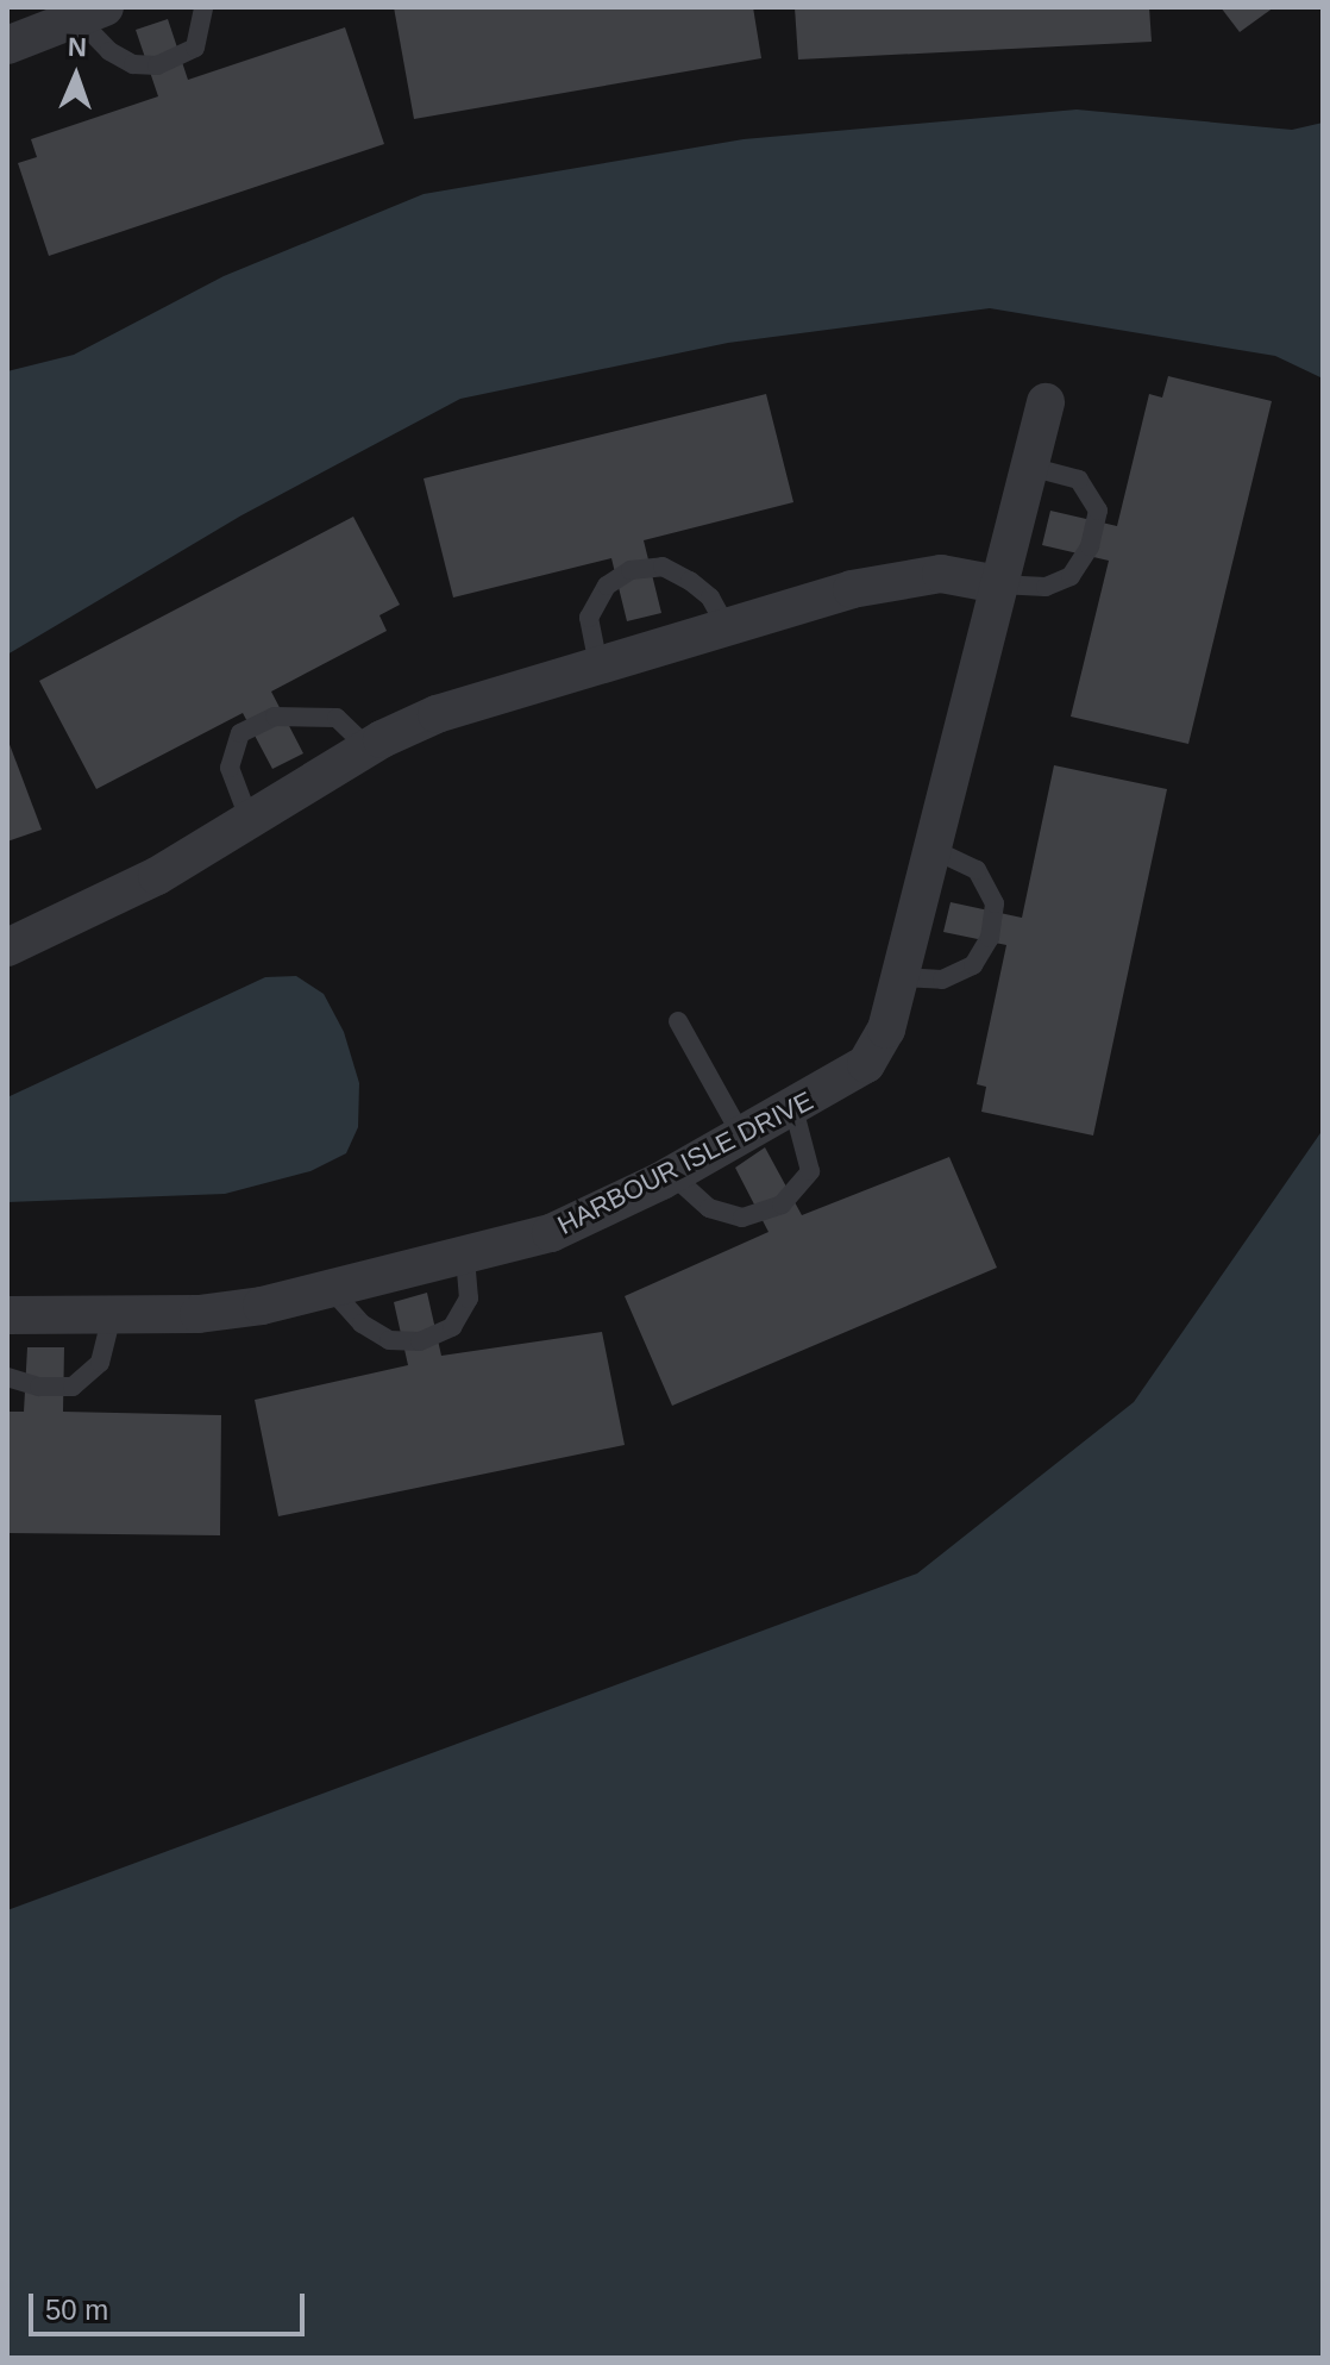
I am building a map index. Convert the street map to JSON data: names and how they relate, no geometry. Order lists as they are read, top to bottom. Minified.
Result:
{"streets":{"street":["HARBOUR ISLE DRIVE"]},"scale_bar":"50 m","north":"top"}
